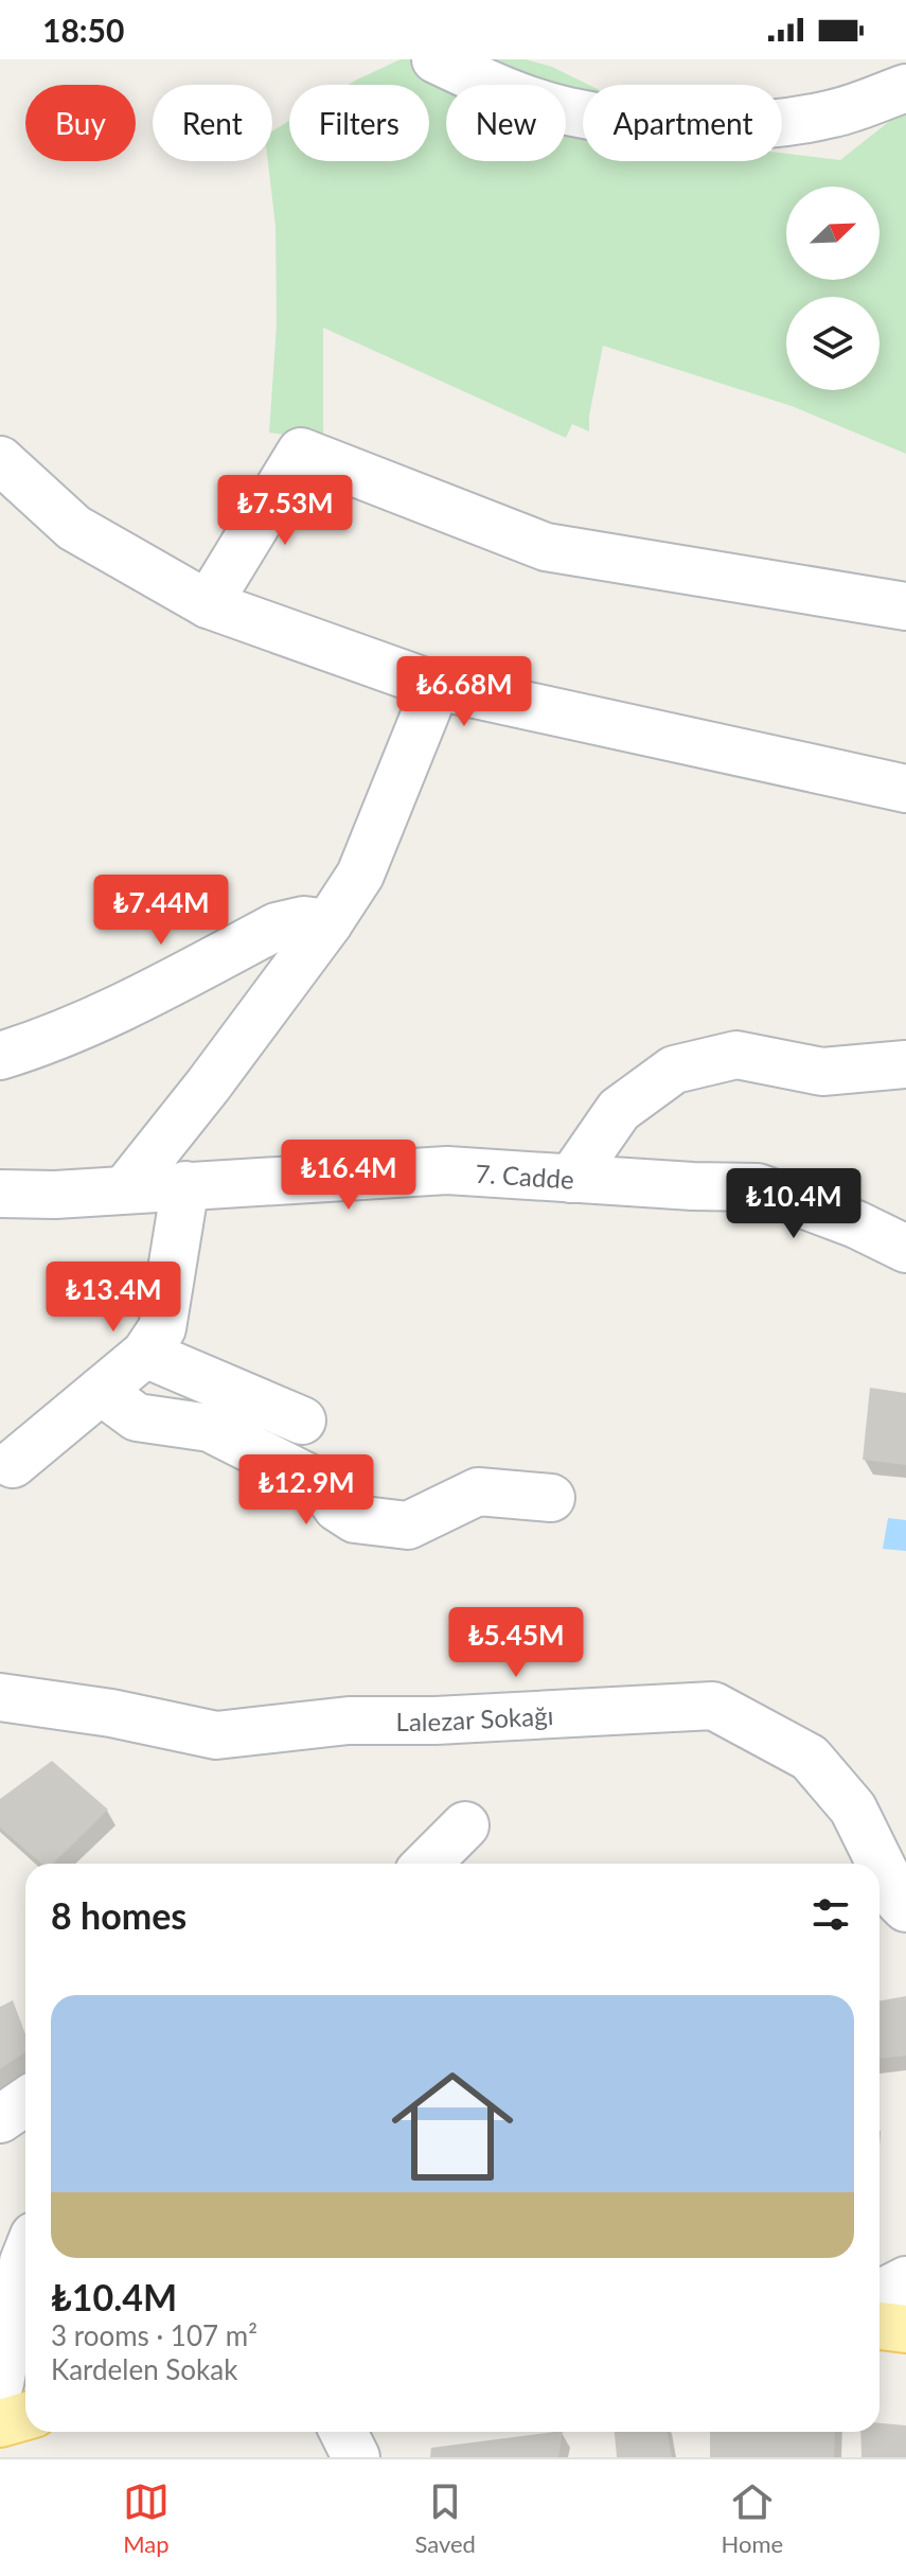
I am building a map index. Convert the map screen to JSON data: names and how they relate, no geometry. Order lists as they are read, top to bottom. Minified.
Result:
{"streets":{"street":["7. Cadde","Lalezar Sokağı"]},"north":"top right","page":{"status":"18:50","chip":["Buy","Rent","Filters","New","Apartment"],"price":["₺7.53M","₺6.68M","₺7.44M","₺16.4M","₺10.4M","₺13.4M","₺12.9M","₺5.45M"],"heading":"8 homes","list":[{"name":"₺10.4M","note":"3 rooms · 107 m² · Kardelen Sokak"}],"tabs":["Map","Saved","Home"]}}
